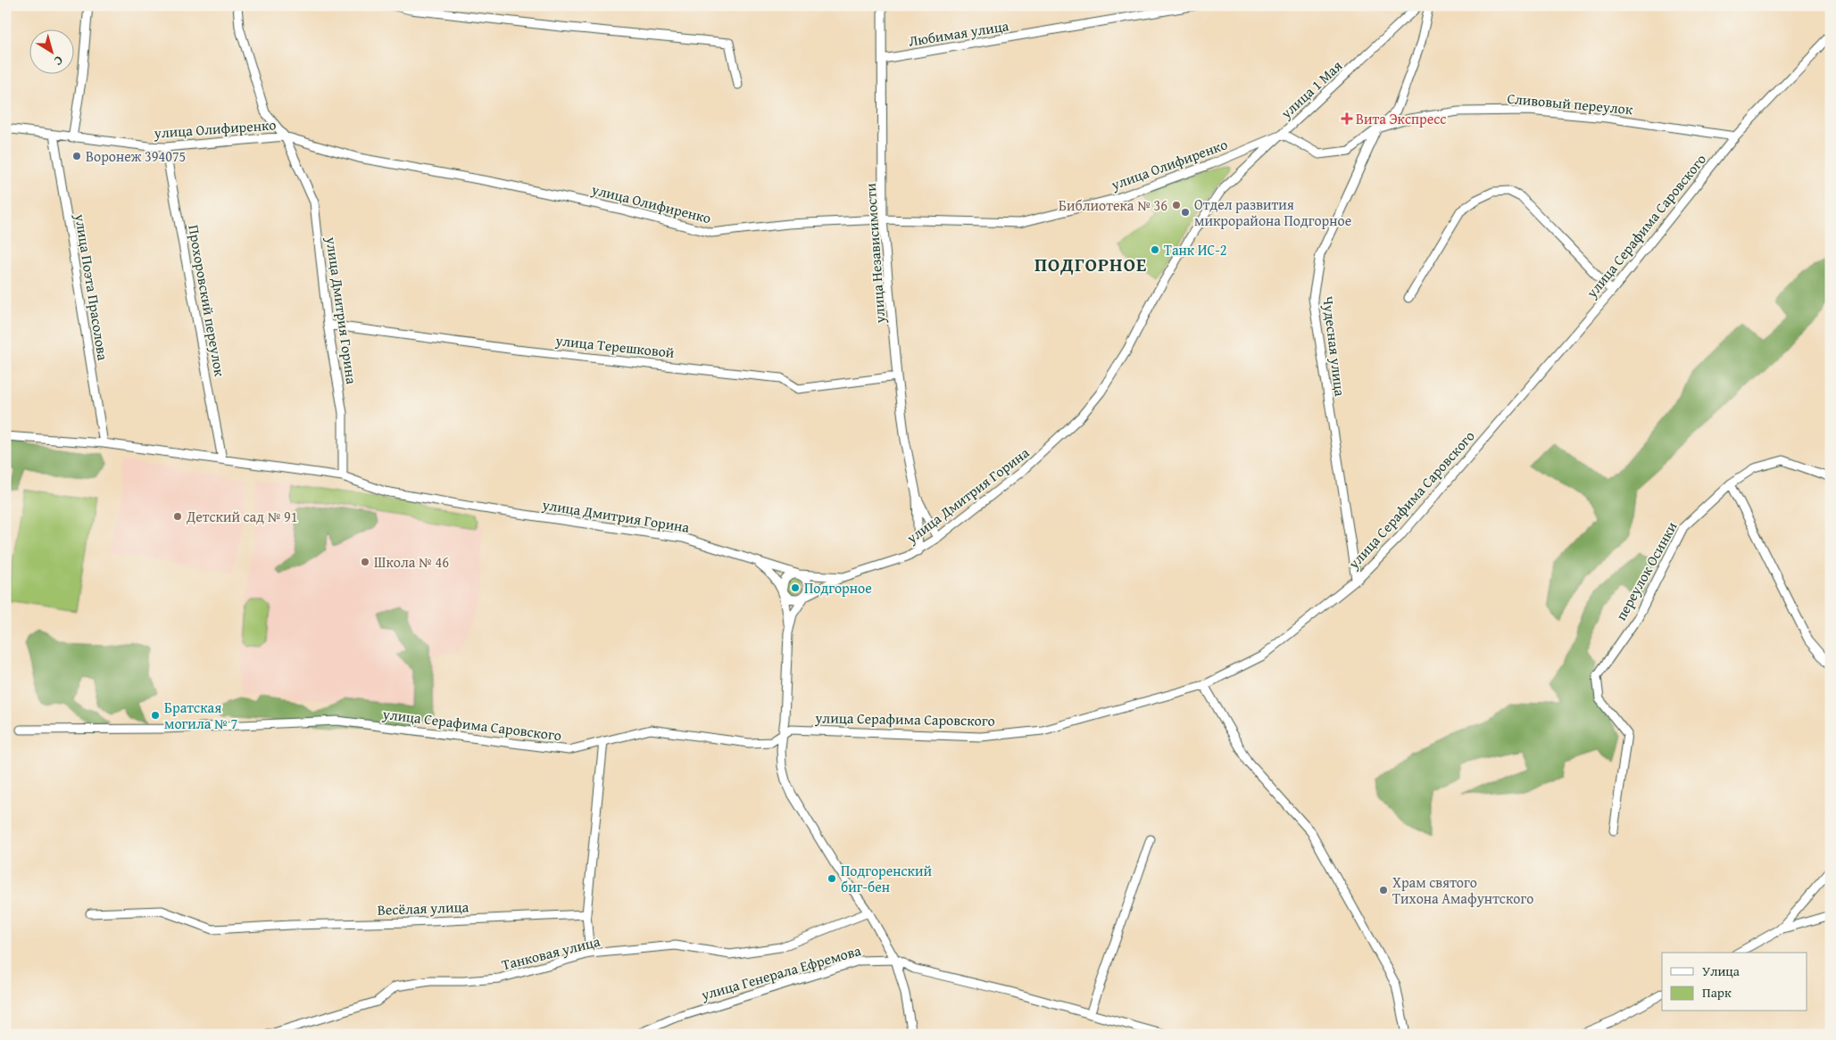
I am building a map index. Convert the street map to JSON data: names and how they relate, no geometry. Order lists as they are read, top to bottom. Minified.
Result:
{"streets":{"street":["Любимая улица","улица 1 Мая","Сливовый переулок","улица Олифиренко","улица Серафима Саровского","улица Независимости","улица Поэта Прасолова","Прохоровский переулок","улица Дмитрия Горина","улица Терешковой","Чудесная улица","переулок Осинки","Весёлая улица","Танковая улица","улица Генерала Ефремова"]},"crossings":[["Любимая улица","улица Независимости"],["улица 1 Мая","Сливовый переулок"],["улица 1 Мая","улица Олифиренко"],["улица 1 Мая","улица Дмитрия Горина"],["Сливовый переулок","улица Олифиренко"],["Сливовый переулок","улица Серафима Саровского"],["Сливовый переулок","Чудесная улица"],["улица Олифиренко","улица Независимости"],["улица Олифиренко","улица Поэта Прасолова"],["улица Олифиренко","Прохоровский переулок"],["улица Олифиренко","улица Дмитрия Горина"],["улица Серафима Саровского","Чудесная улица"],["улица Независимости","улица Терешковой"],["улица Дмитрия Горина","улица Терешковой"]],"districts":["ПОДГОРНОЕ"],"places":{"health":["Вита Экспресс"],"other":["Воронеж 394075","Библиотека № 36","Отдел развития микрорайона Подгорное","Танк ИС-2","Детский сад № 91","Школа № 46","Подгорное","Братская могила № 7","Подгоренский биг-бен","Храм святого Тихона Амафунтского"]},"legend":["Улица","Парк"],"north":"bottom right"}
